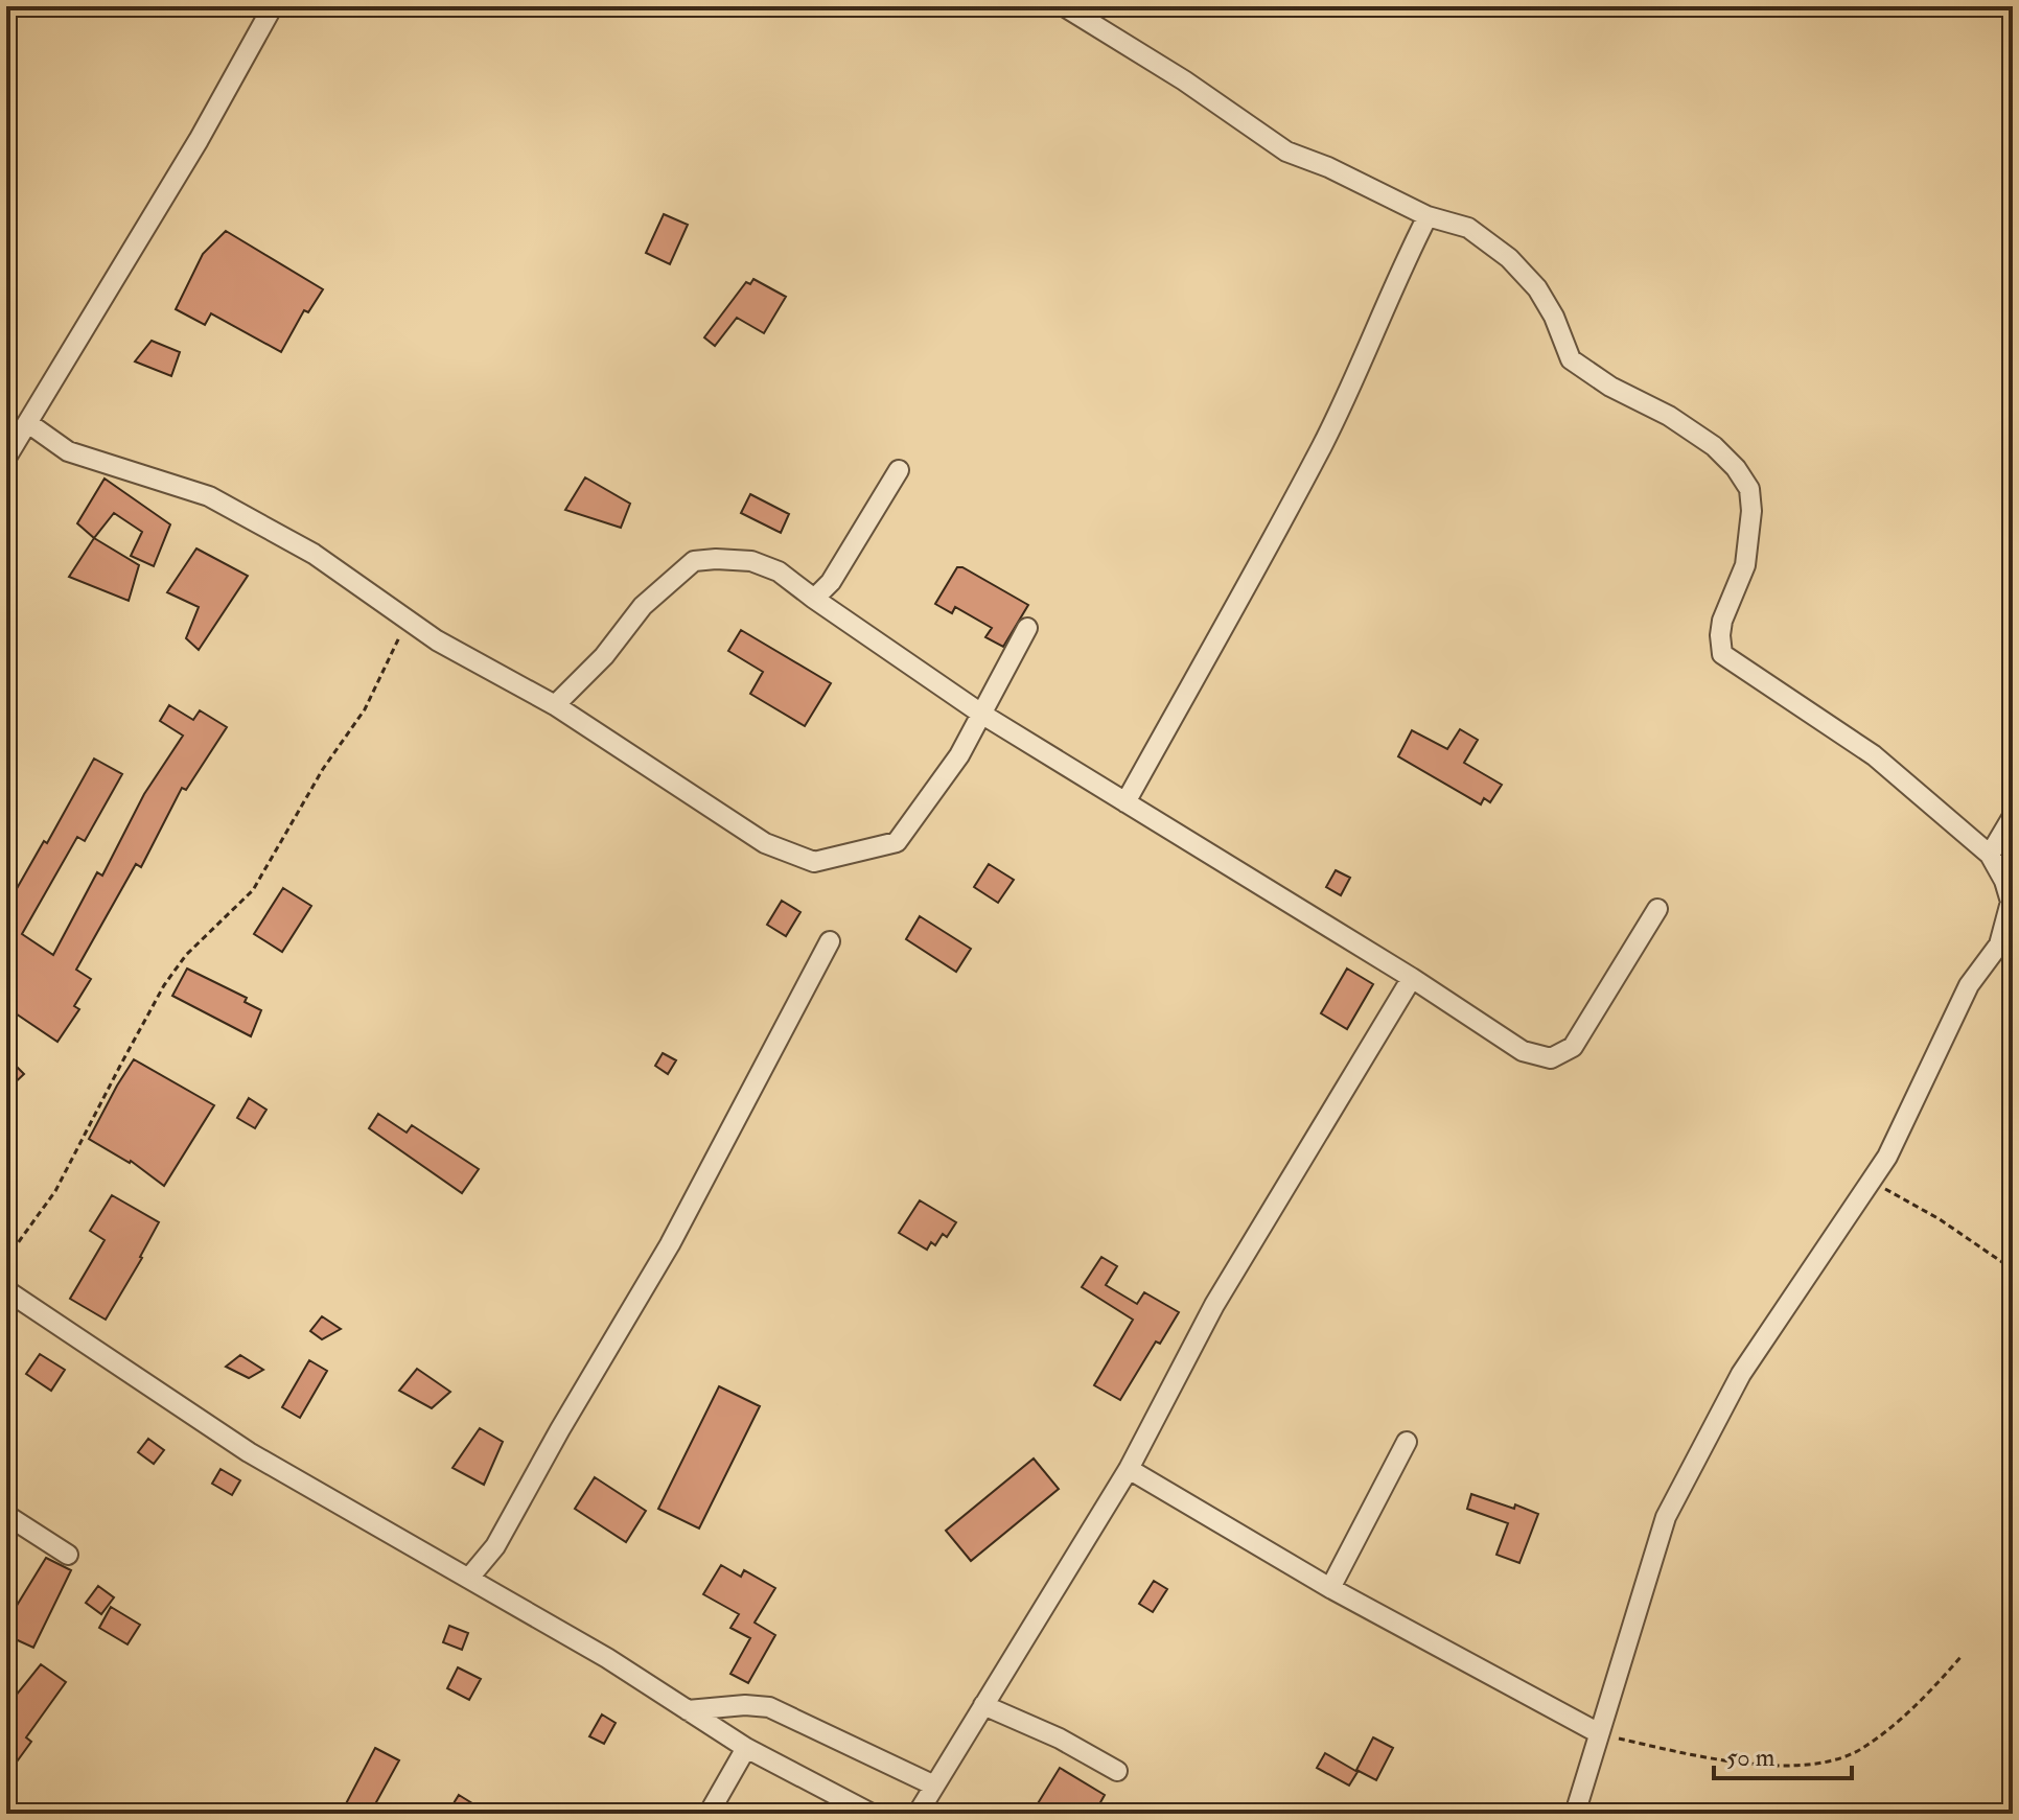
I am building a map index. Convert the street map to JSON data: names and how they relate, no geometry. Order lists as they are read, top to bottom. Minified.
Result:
{"scale_bar":"50 m"}
